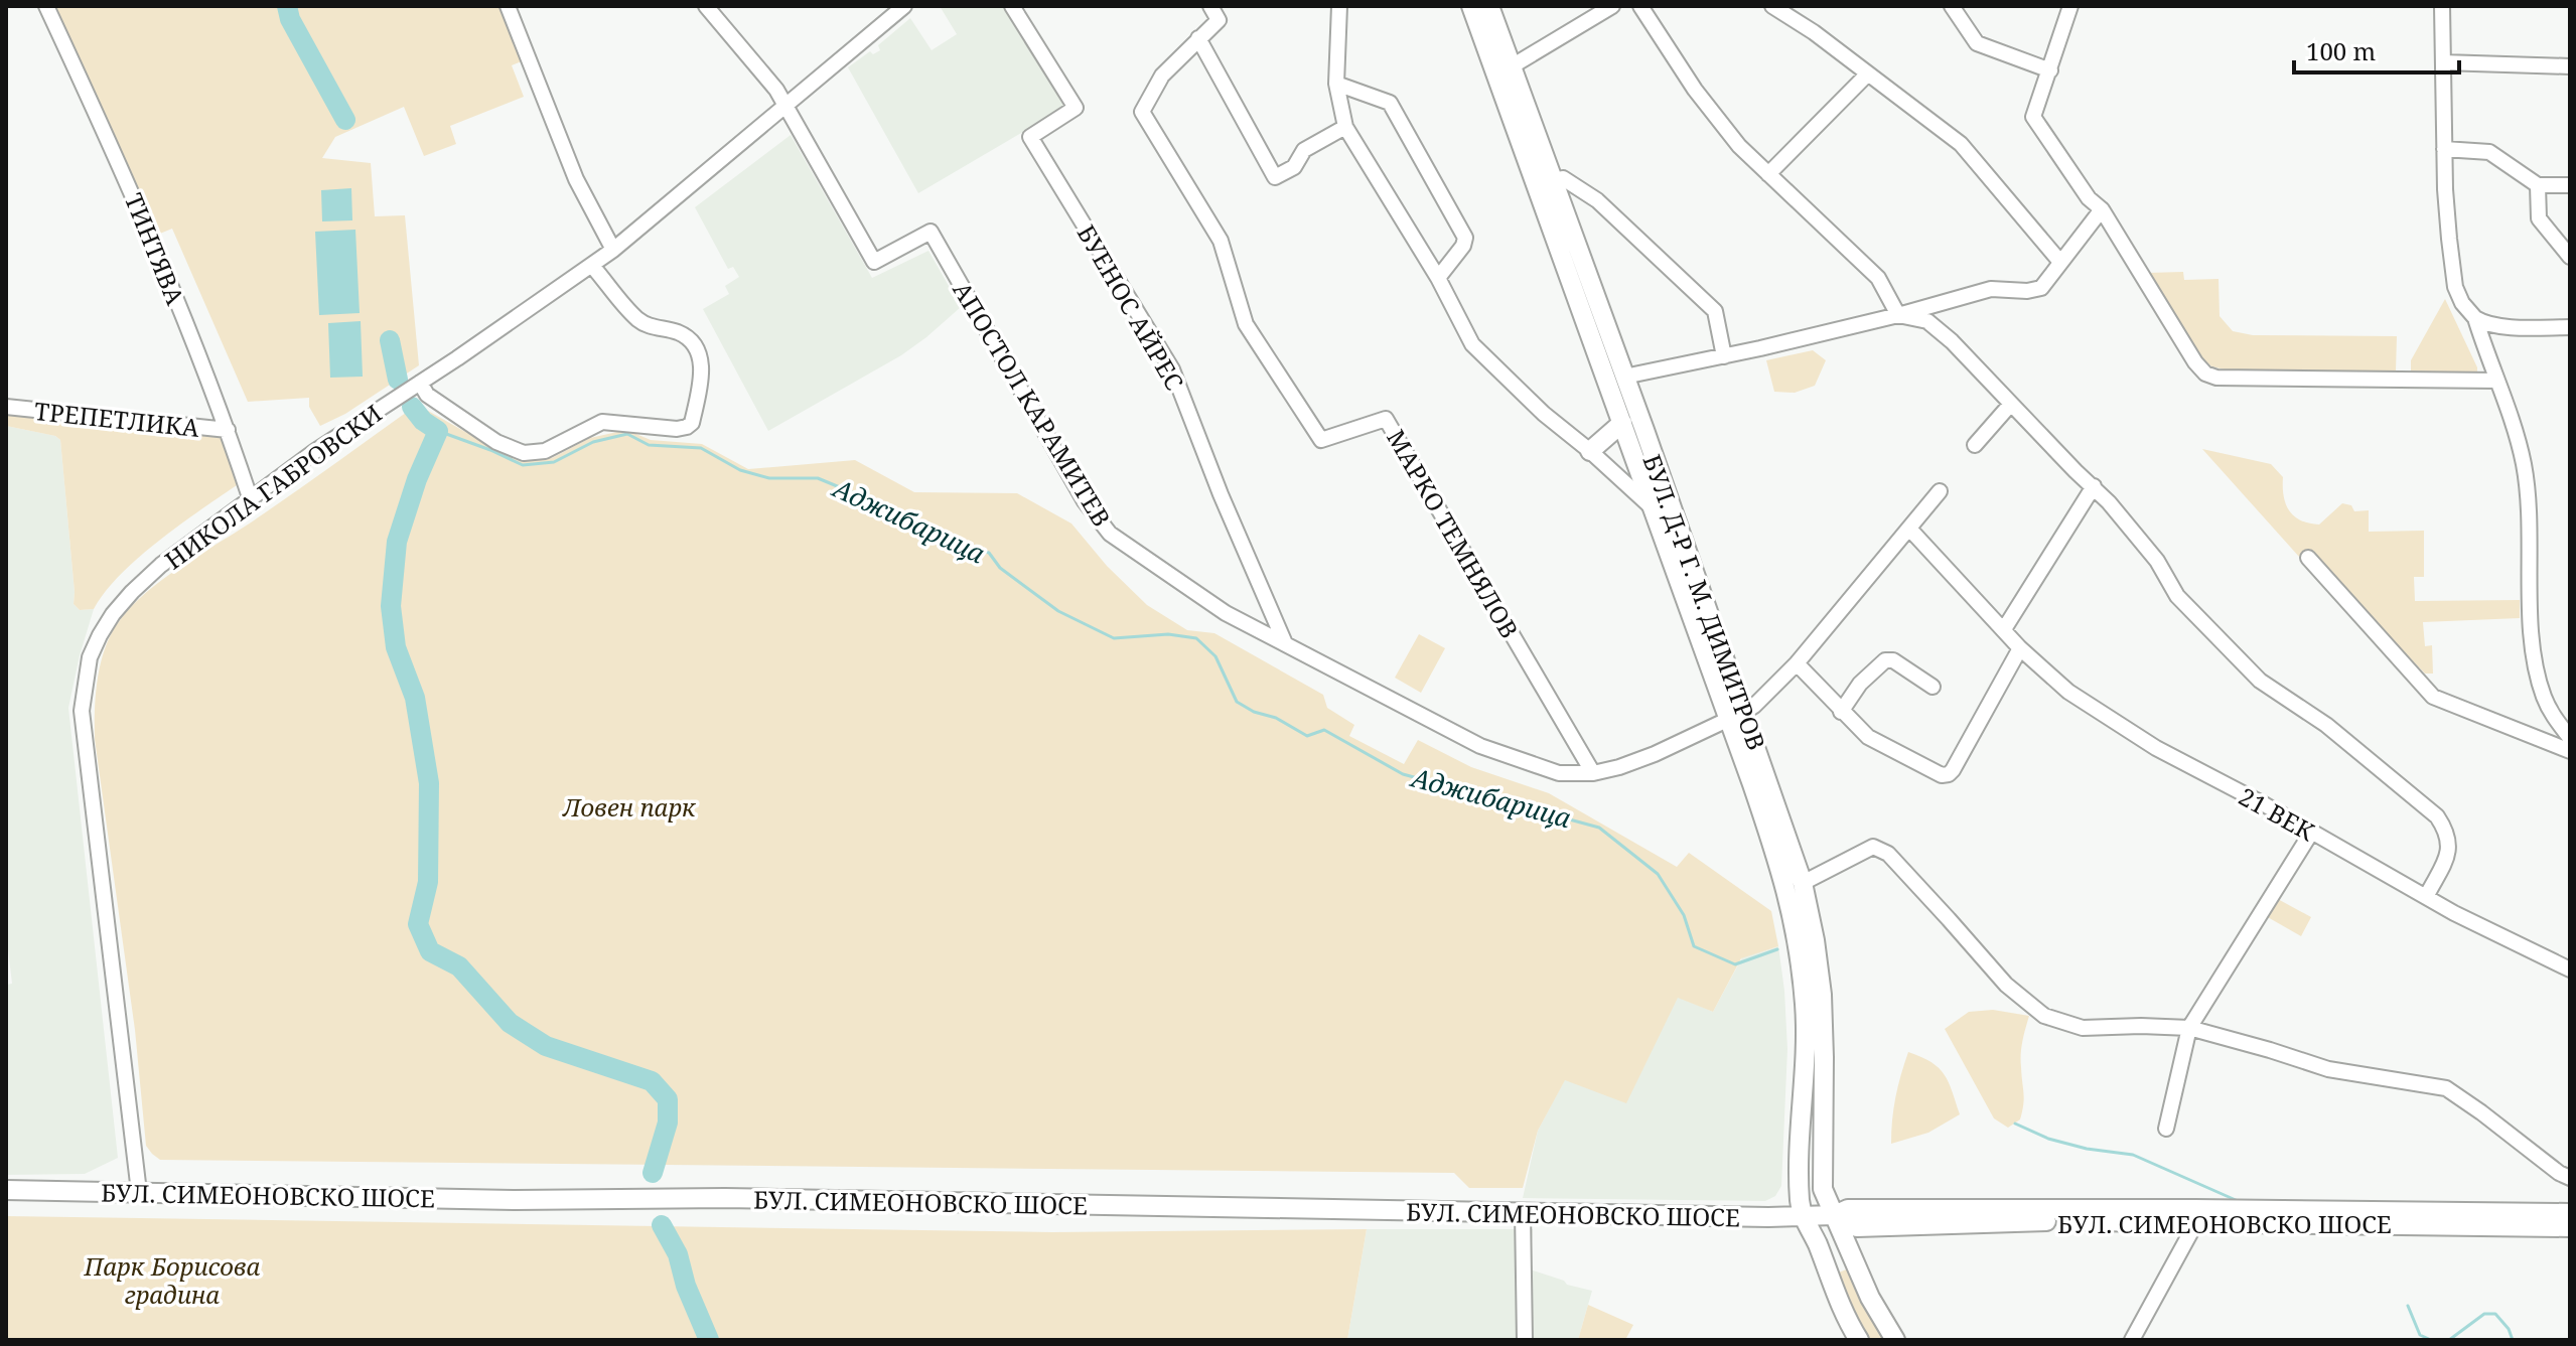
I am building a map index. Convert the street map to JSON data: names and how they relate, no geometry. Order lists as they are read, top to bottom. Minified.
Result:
{"streets":{"main road":["БУЛ. Д-Р Г. М. ДИМИТРОВ","БУЛ. СИМЕОНОВСКО ШОСЕ"],"street":["ТИНТЯВА","БУЕНОС АЙРЕС","АПОСТОЛ КАРАМИТЕВ","ТРЕПЕТЛИКА","НИКОЛА ГАБРОВСКИ","МАРКО ТЕМНЯЛОВ","21 ВЕК"]},"crossings":[["ТИНТЯВА","ТРЕПЕТЛИКА"],["ТИНТЯВА","НИКОЛА ГАБРОВСКИ"],["БУЕНОС АЙРЕС","АПОСТОЛ КАРАМИТЕВ"],["АПОСТОЛ КАРАМИТЕВ","НИКОЛА ГАБРОВСКИ"],["АПОСТОЛ КАРАМИТЕВ","МАРКО ТЕМНЯЛОВ"],["АПОСТОЛ КАРАМИТЕВ","БУЛ. Д-Р Г. М. ДИМИТРОВ"],["АПОСТОЛ КАРАМИТЕВ","21 ВЕК"],["НИКОЛА ГАБРОВСКИ","БУЛ. СИМЕОНОВСКО ШОСЕ"],["БУЛ. Д-Р Г. М. ДИМИТРОВ","БУЛ. СИМЕОНОВСКО ШОСЕ"]],"water":["Аджибарица"],"parks":["Ловен парк","Парк Борисова градина"],"scale_bar":"100 m"}
